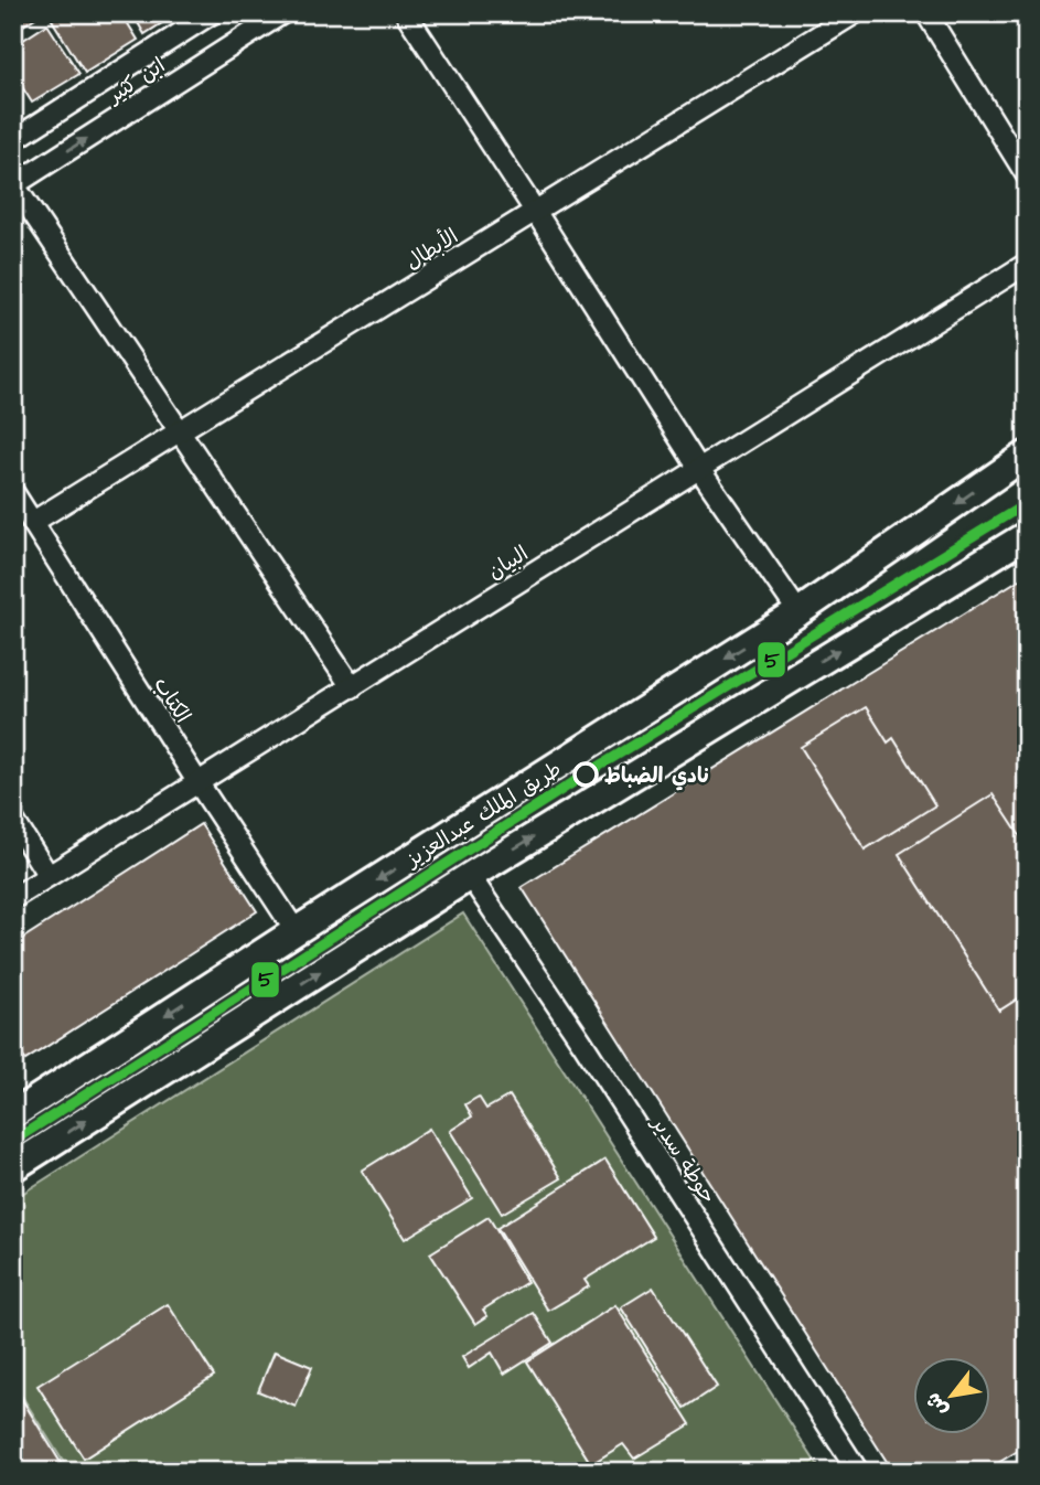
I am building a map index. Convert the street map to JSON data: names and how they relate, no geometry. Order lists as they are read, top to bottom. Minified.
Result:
{"streets":{"main road":["طريق الملك عبدالعزيز"],"street":["ابن كثير","الأبطال","البيان","الكتاب","حوطة سدير"]},"crossings":[["الأبطال","الكتاب"],["البيان","الكتاب"],["الكتاب","طريق الملك عبدالعزيز"]],"places":["نادي الضباط"],"lines":["transit line 5"],"north":"bottom left"}
